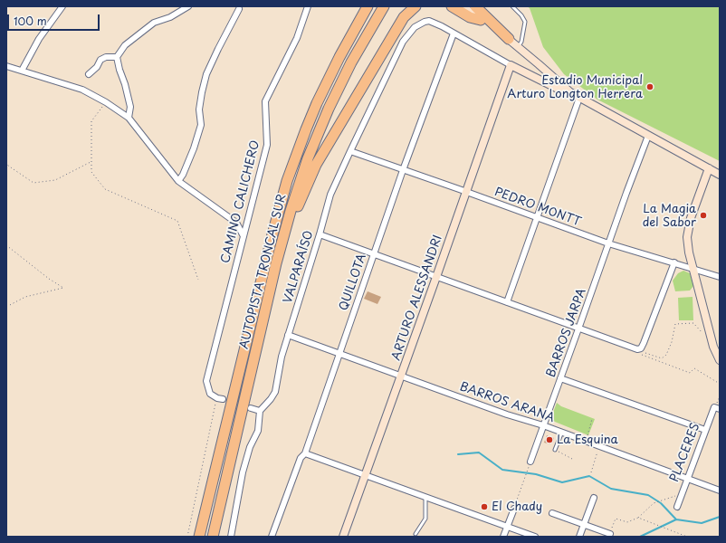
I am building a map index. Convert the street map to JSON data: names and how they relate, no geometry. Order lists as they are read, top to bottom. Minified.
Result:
{"streets":{"highway":["AUTOPISTA TRONCAL SUR"],"main road":["ARTURO ALESSANDRI"],"street":["CAMINO CALICHERO","PEDRO MONTT","VALPARAÍSO","QUILLOTA","BARROS JARPA","BARROS ARANA","PLACERES"]},"crossings":[["PEDRO MONTT","VALPARAÍSO"],["PEDRO MONTT","QUILLOTA"],["PEDRO MONTT","ARTURO ALESSANDRI"],["PEDRO MONTT","BARROS JARPA"],["VALPARAÍSO","QUILLOTA"],["VALPARAÍSO","BARROS ARANA"],["QUILLOTA","BARROS ARANA"],["ARTURO ALESSANDRI","BARROS ARANA"],["BARROS JARPA","BARROS ARANA"],["BARROS ARANA","PLACERES"]],"places":["Estadio Municipal Arturo Longton Herrera","La Magia del Sabor","La Esquina","El Chady"],"scale_bar":"100 m"}
